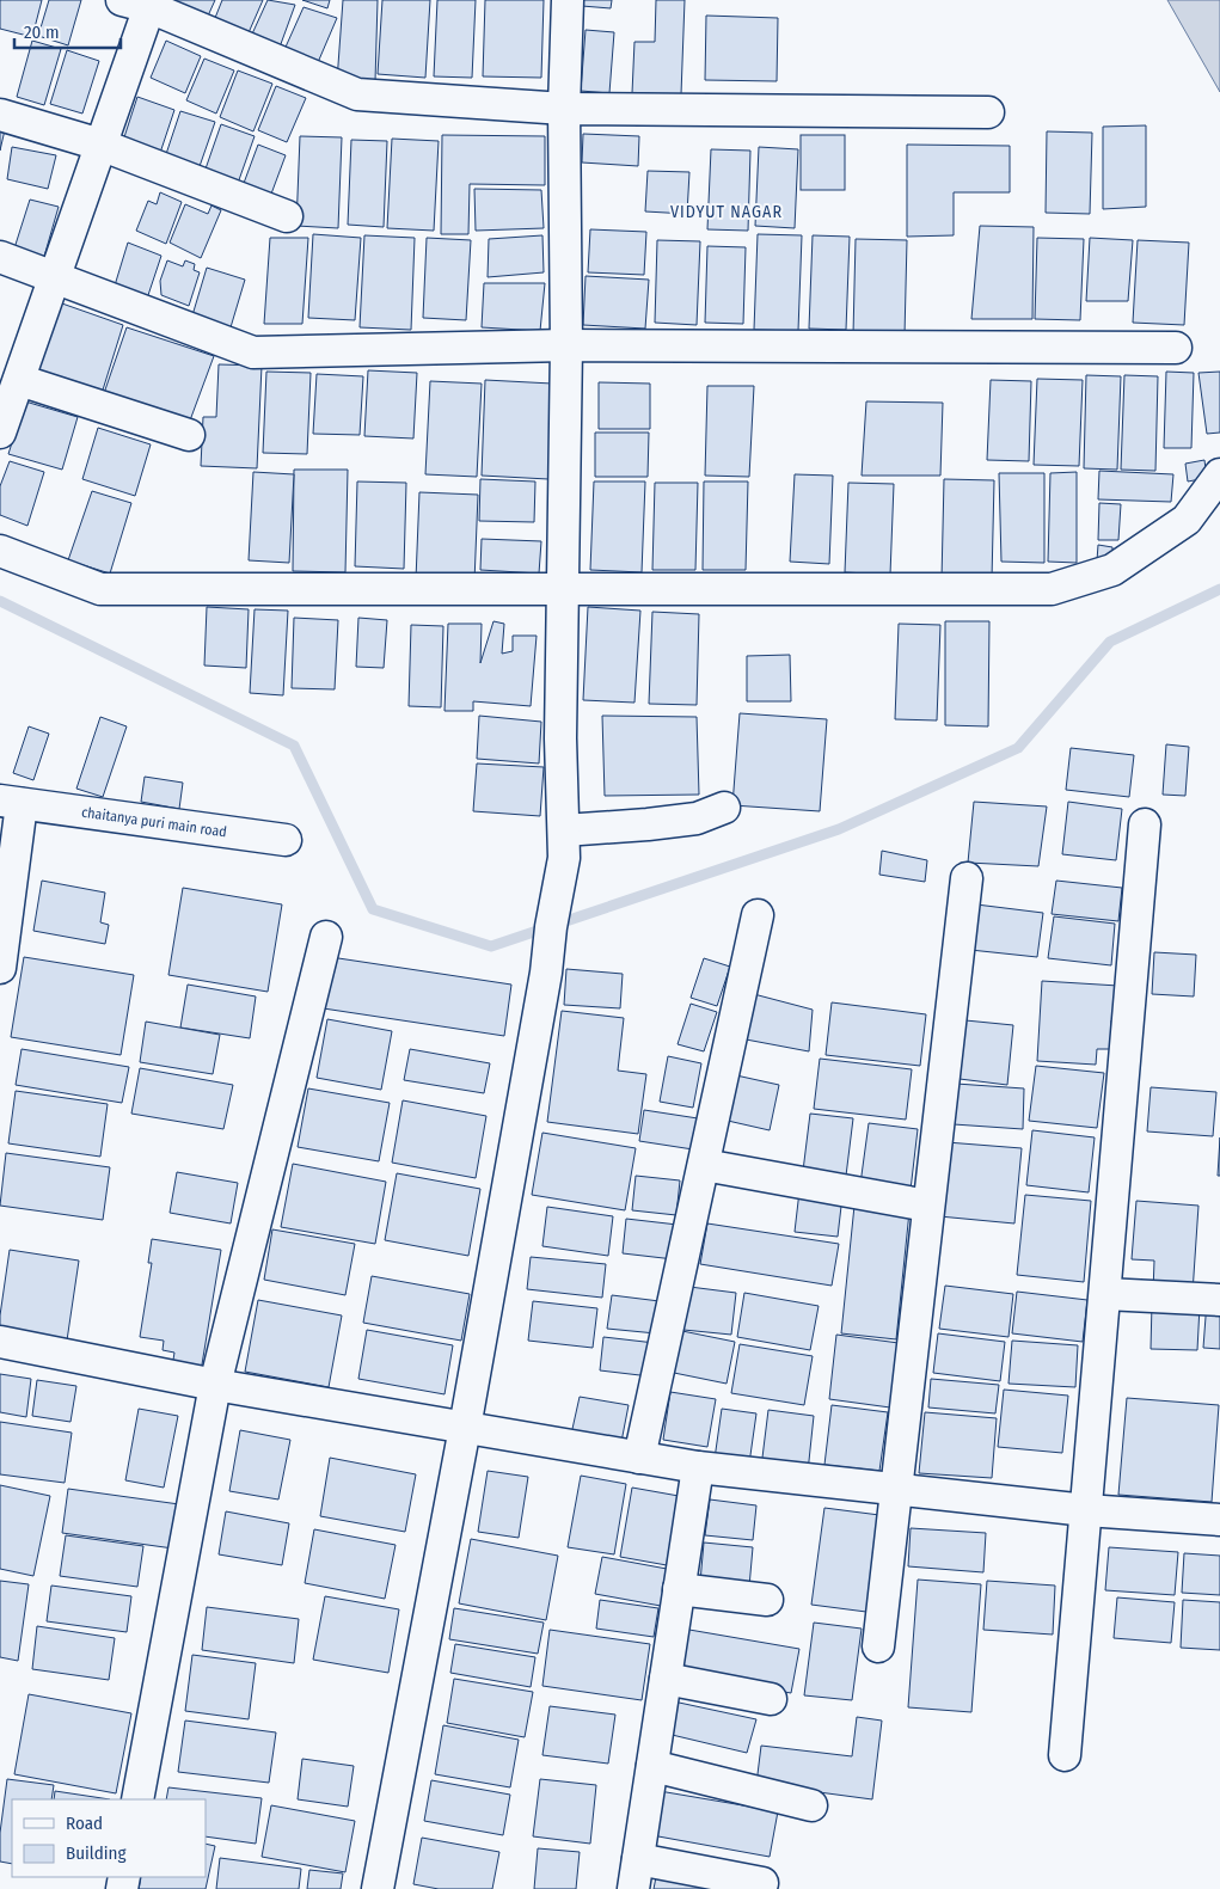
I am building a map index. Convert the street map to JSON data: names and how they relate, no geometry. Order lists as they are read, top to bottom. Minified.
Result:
{"streets":{"street":["chaitanya puri main road"]},"districts":["VIDYUT NAGAR"],"legend":["Road","Building"],"scale_bar":"20 m"}
